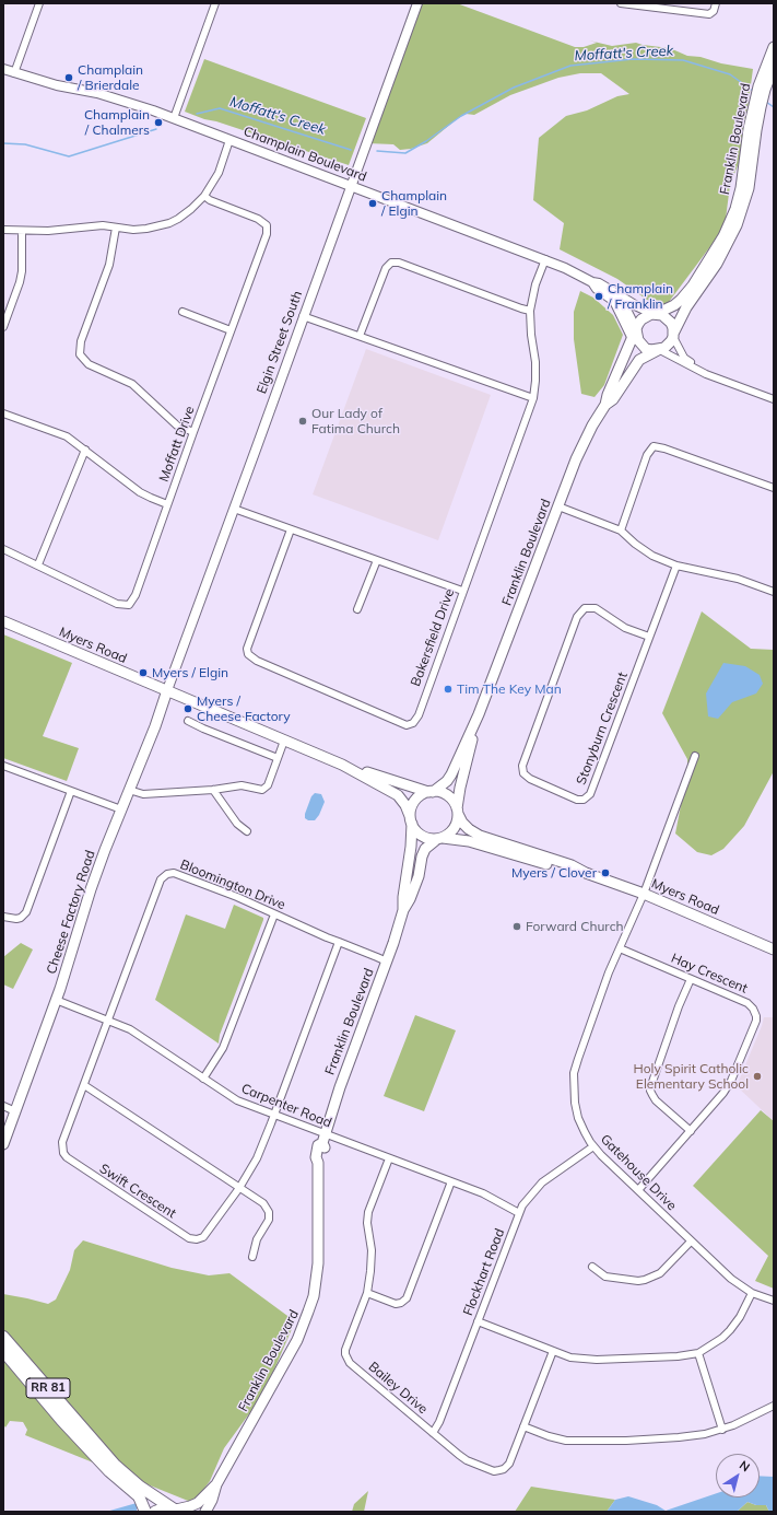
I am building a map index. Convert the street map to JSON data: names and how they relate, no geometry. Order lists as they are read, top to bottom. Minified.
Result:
{"streets":{"main road":["Franklin Boulevard","Myers Road","Cheese Factory Road","RR 81"],"street":["Champlain Boulevard","Elgin Street South","Moffatt Drive","Bakersfield Drive","Stonyburn Crescent","Bloomington Drive","Hay Crescent","Carpenter Road","Gatehouse Drive","Swift Crescent","Flockhart Road","Bailey Drive"]},"crossings":[["Franklin Boulevard","Champlain Boulevard"],["Franklin Boulevard","Myers Road"],["Franklin Boulevard","Bloomington Drive"],["Franklin Boulevard","Carpenter Road"],["Franklin Boulevard","RR 81"],["Champlain Boulevard","Elgin Street South"],["Champlain Boulevard","Bakersfield Drive"],["Elgin Street South","Myers Road"],["Elgin Street South","Cheese Factory Road"],["Myers Road","Cheese Factory Road"],["Myers Road","Gatehouse Drive"],["Bloomington Drive","Carpenter Road"],["Bloomington Drive","Swift Crescent"],["Cheese Factory Road","Carpenter Road"],["Hay Crescent","Gatehouse Drive"],["Carpenter Road","Swift Crescent"],["Carpenter Road","Flockhart Road"],["Carpenter Road","Bailey Drive"],["Gatehouse Drive","Flockhart Road"],["Flockhart Road","Bailey Drive"]],"water":["Moffatt's Creek"],"places":["Champlain / Brierdale","Champlain / Chalmers","Champlain / Elgin","Champlain / Franklin","Our Lady of Fatima Church","Myers / Elgin","Tim The Key Man","Myers / Cheese Factory","Myers / Clover","Forward Church","Holy Spirit Catholic Elementary School"],"north":"top right"}
